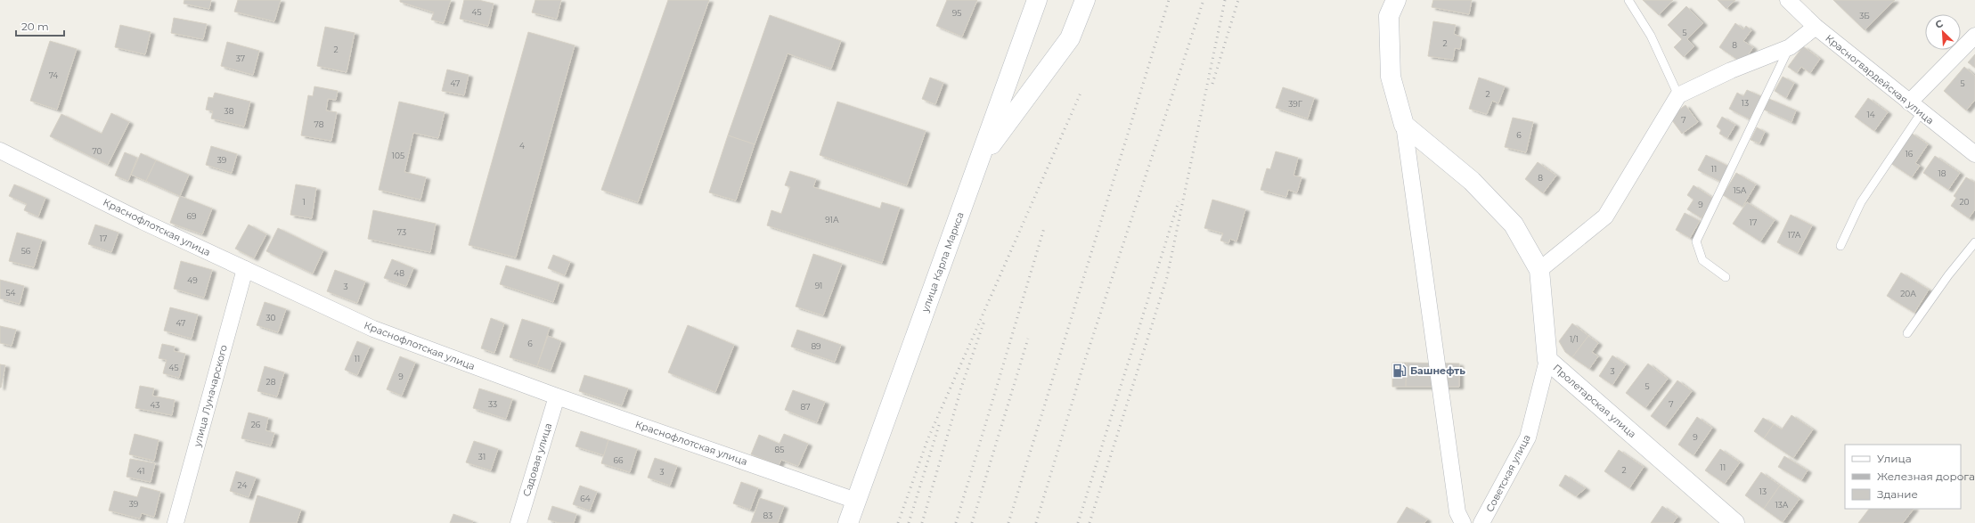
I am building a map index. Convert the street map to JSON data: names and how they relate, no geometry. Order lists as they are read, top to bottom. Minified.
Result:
{"streets":{"street":["Красногвардейская улица","Краснофлотская улица","улица Карла Маркса","улица Луначарского","Пролетарская улица","Садовая улица","Советская улица"]},"crossings":[["Краснофлотская улица","улица Карла Маркса"],["Краснофлотская улица","улица Луначарского"],["Краснофлотская улица","Садовая улица"],["Пролетарская улица","Советская улица"]],"places":{"fuel station":["Башнефть"]},"house_numbers":["45","95","3Б","5","2","8","2","37","74","47","5","2","13","39Г","38","14","7","78","6","4","70","16","105","39","11","18","8","15А","1","20","9","69","91А","17","73","17А","17","56","48","49","91","3","54","20А","30","47","1/1","6","89","11","45","3","9","28","5","33","7","43","87","26","9","85","31","66","11","2","41","3","24","13","64","39","13А","83"],"legend":["Улица","Железная дорога","Здание"],"scale_bar":"20 m","north":"top left"}
